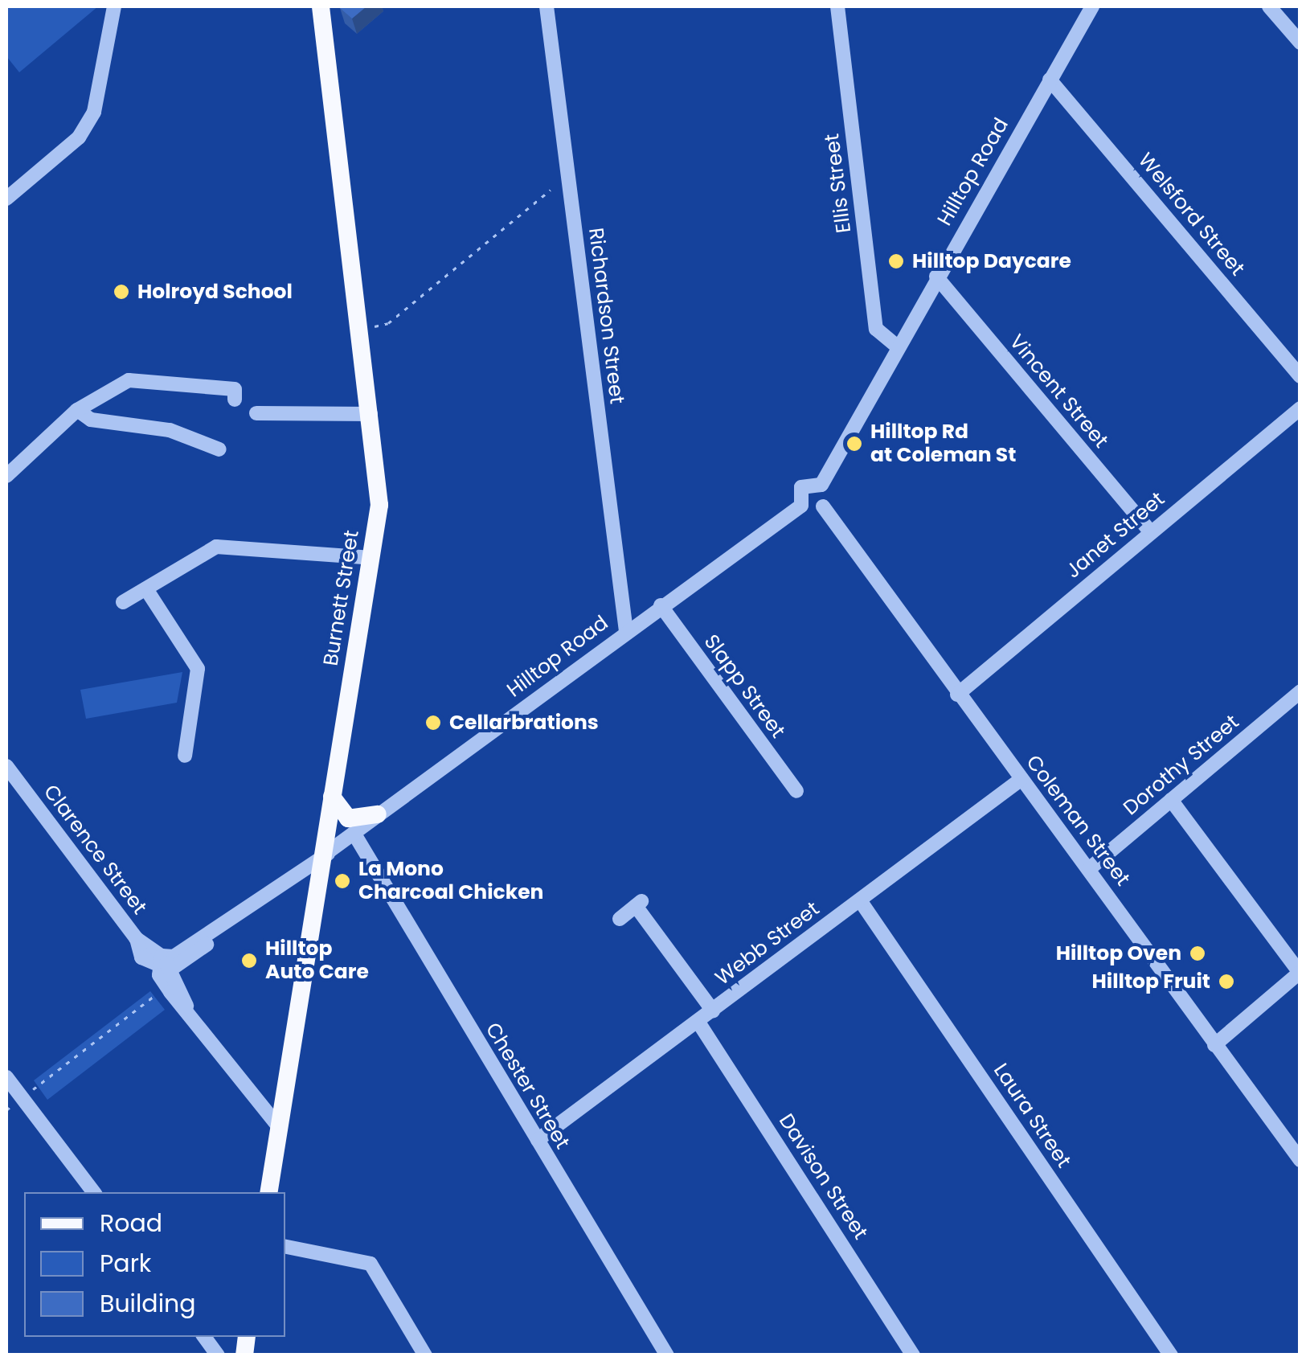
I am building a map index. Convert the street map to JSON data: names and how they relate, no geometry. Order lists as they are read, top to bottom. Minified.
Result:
{"streets":{"main road":["Burnett Street"],"street":["Hilltop Road","Ellis Street","Welsford Street","Richardson Street","Vincent Street","Janet Street","Slapp Street","Dorothy Street","Coleman Street","Clarence Street","Webb Street","Chester Street","Laura Street","Davison Street"]},"crossings":[["Hilltop Road","Ellis Street"],["Hilltop Road","Welsford Street"],["Hilltop Road","Richardson Street"],["Hilltop Road","Vincent Street"],["Hilltop Road","Burnett Street"],["Hilltop Road","Slapp Street"],["Hilltop Road","Clarence Street"],["Hilltop Road","Chester Street"],["Vincent Street","Janet Street"],["Janet Street","Coleman Street"],["Dorothy Street","Coleman Street"],["Coleman Street","Webb Street"],["Webb Street","Chester Street"],["Webb Street","Laura Street"],["Webb Street","Davison Street"]],"places":["Hilltop Daycare","Holroyd School","Hilltop Rd at Coleman St","Cellarbrations","La Mono Charcoal Chicken","Hilltop Oven","Hilltop Auto Care","Hilltop Fruit"],"legend":["Road","Park","Building"]}
